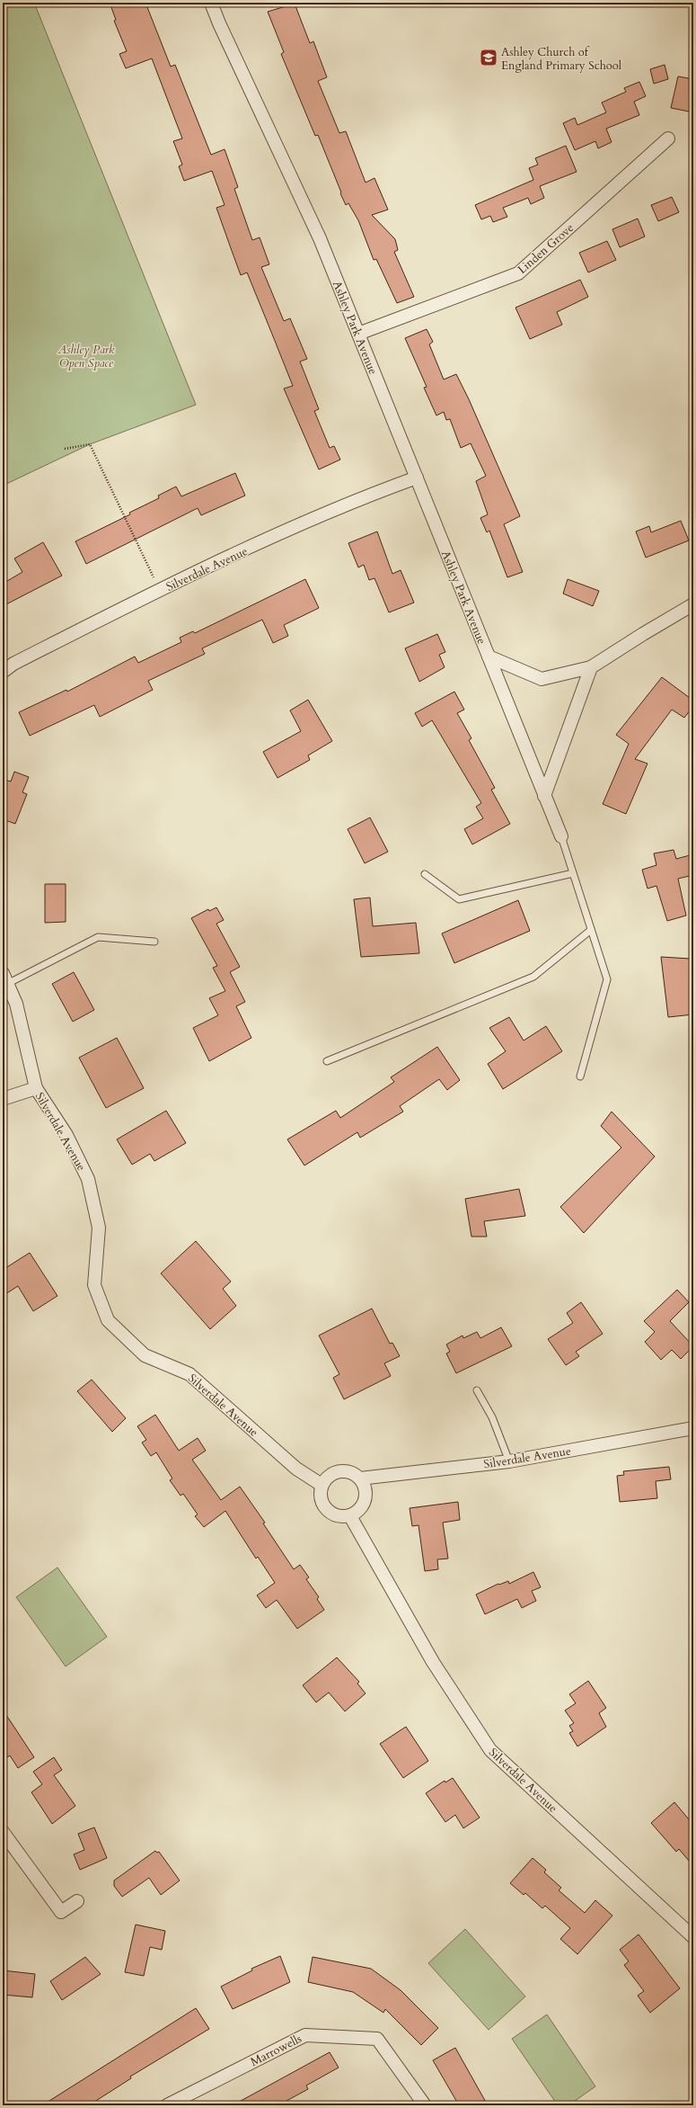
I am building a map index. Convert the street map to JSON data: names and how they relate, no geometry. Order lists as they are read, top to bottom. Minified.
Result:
{"streets":{"street":["Linden Grove","Ashley Park Avenue","Silverdale Avenue","Marrowells"]},"crossings":[["Linden Grove","Ashley Park Avenue"],["Ashley Park Avenue","Silverdale Avenue"]],"parks":["Ashley Park Open Space"],"places":{"school or university":["Ashley Church of England Primary School"]}}
